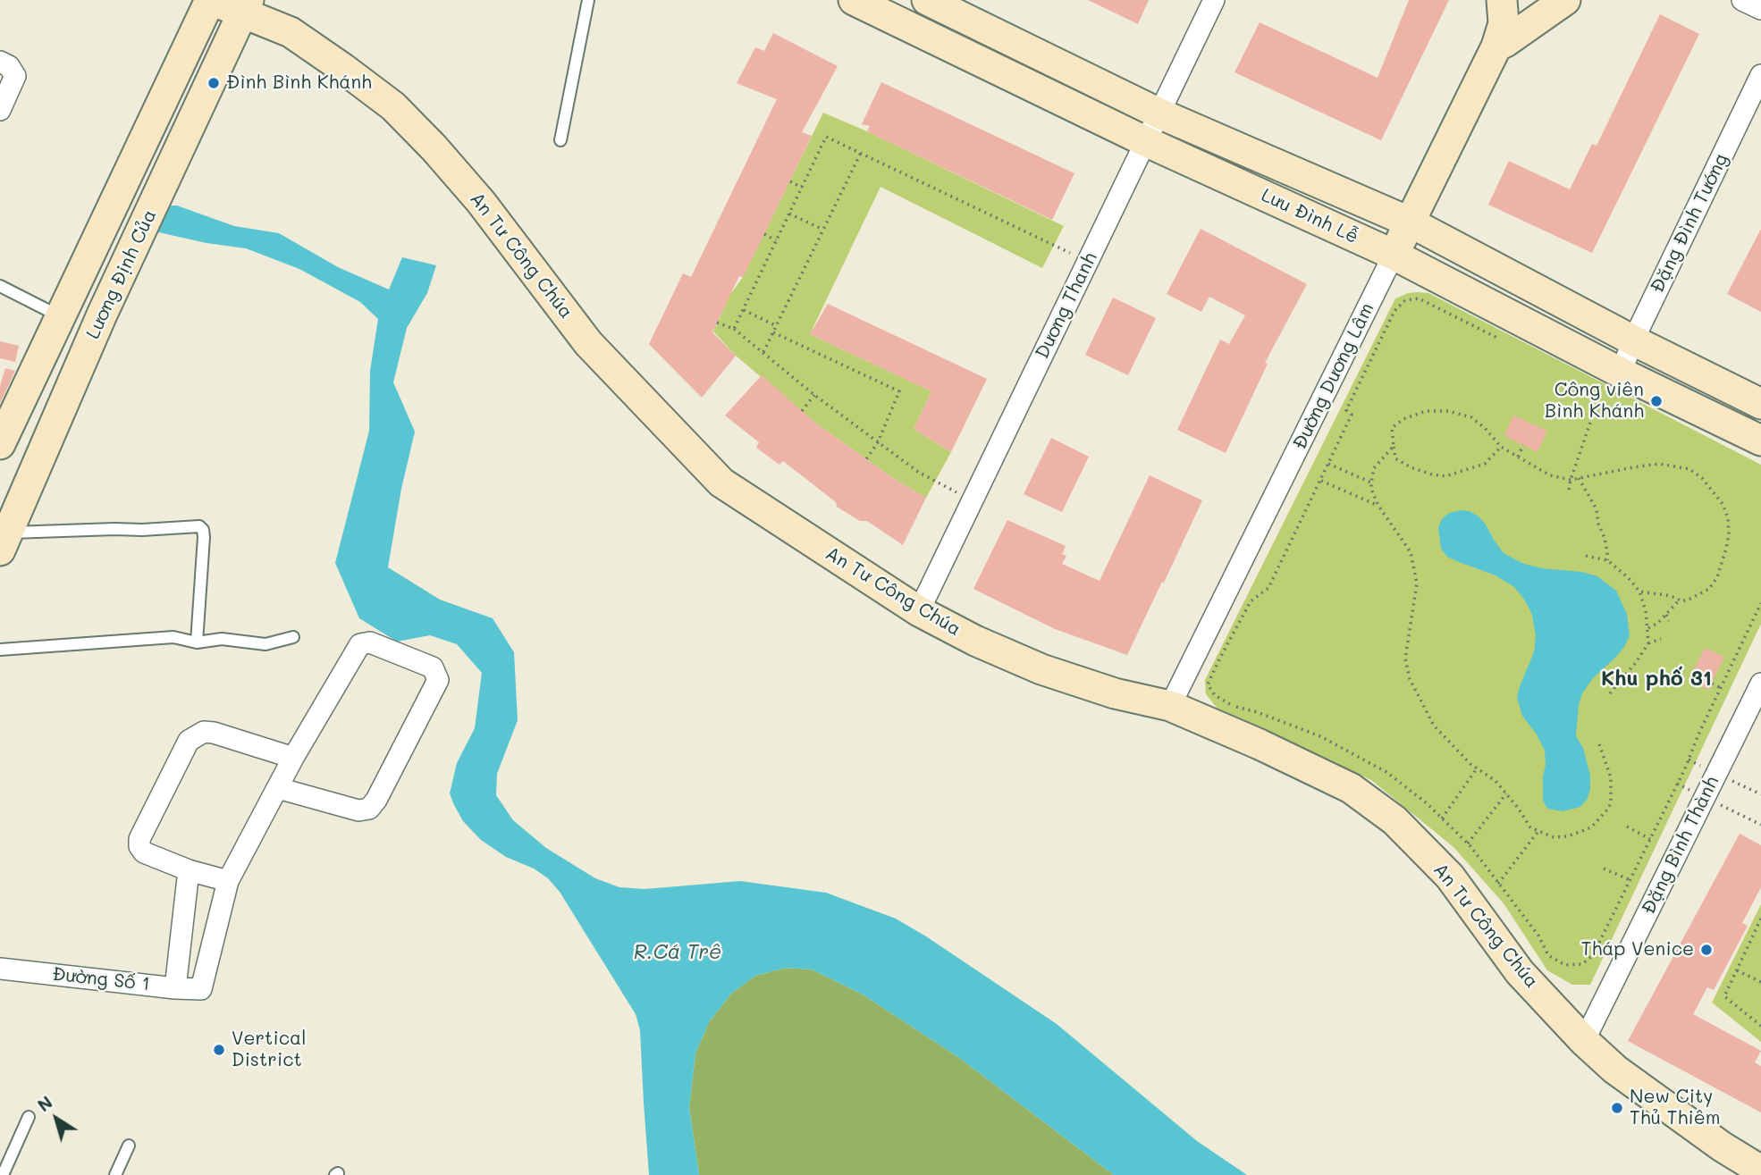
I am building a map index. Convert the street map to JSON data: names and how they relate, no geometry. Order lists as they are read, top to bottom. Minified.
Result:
{"streets":{"street":["Lưu Đình Lễ","Đặng Đình Tướng","An Tư Công Chúa","Lương Định Của","Dương Thanh","Đường Dương Lâm","Đặng Bình Thành","Đường Số 1"]},"crossings":[["Lưu Đình Lễ","Đặng Đình Tướng"],["Lưu Đình Lễ","Dương Thanh"],["Lưu Đình Lễ","Đường Dương Lâm"],["An Tư Công Chúa","Lương Định Của"],["An Tư Công Chúa","Dương Thanh"],["An Tư Công Chúa","Đường Dương Lâm"],["An Tư Công Chúa","Đặng Bình Thành"]],"districts":["Khu phố 31"],"water":["R.Cá Trê"],"places":["Đình Bình Khánh","Công viên Bình Khánh","Tháp Venice","Vertical District","New City Thủ Thiêm"],"north":"top left"}
